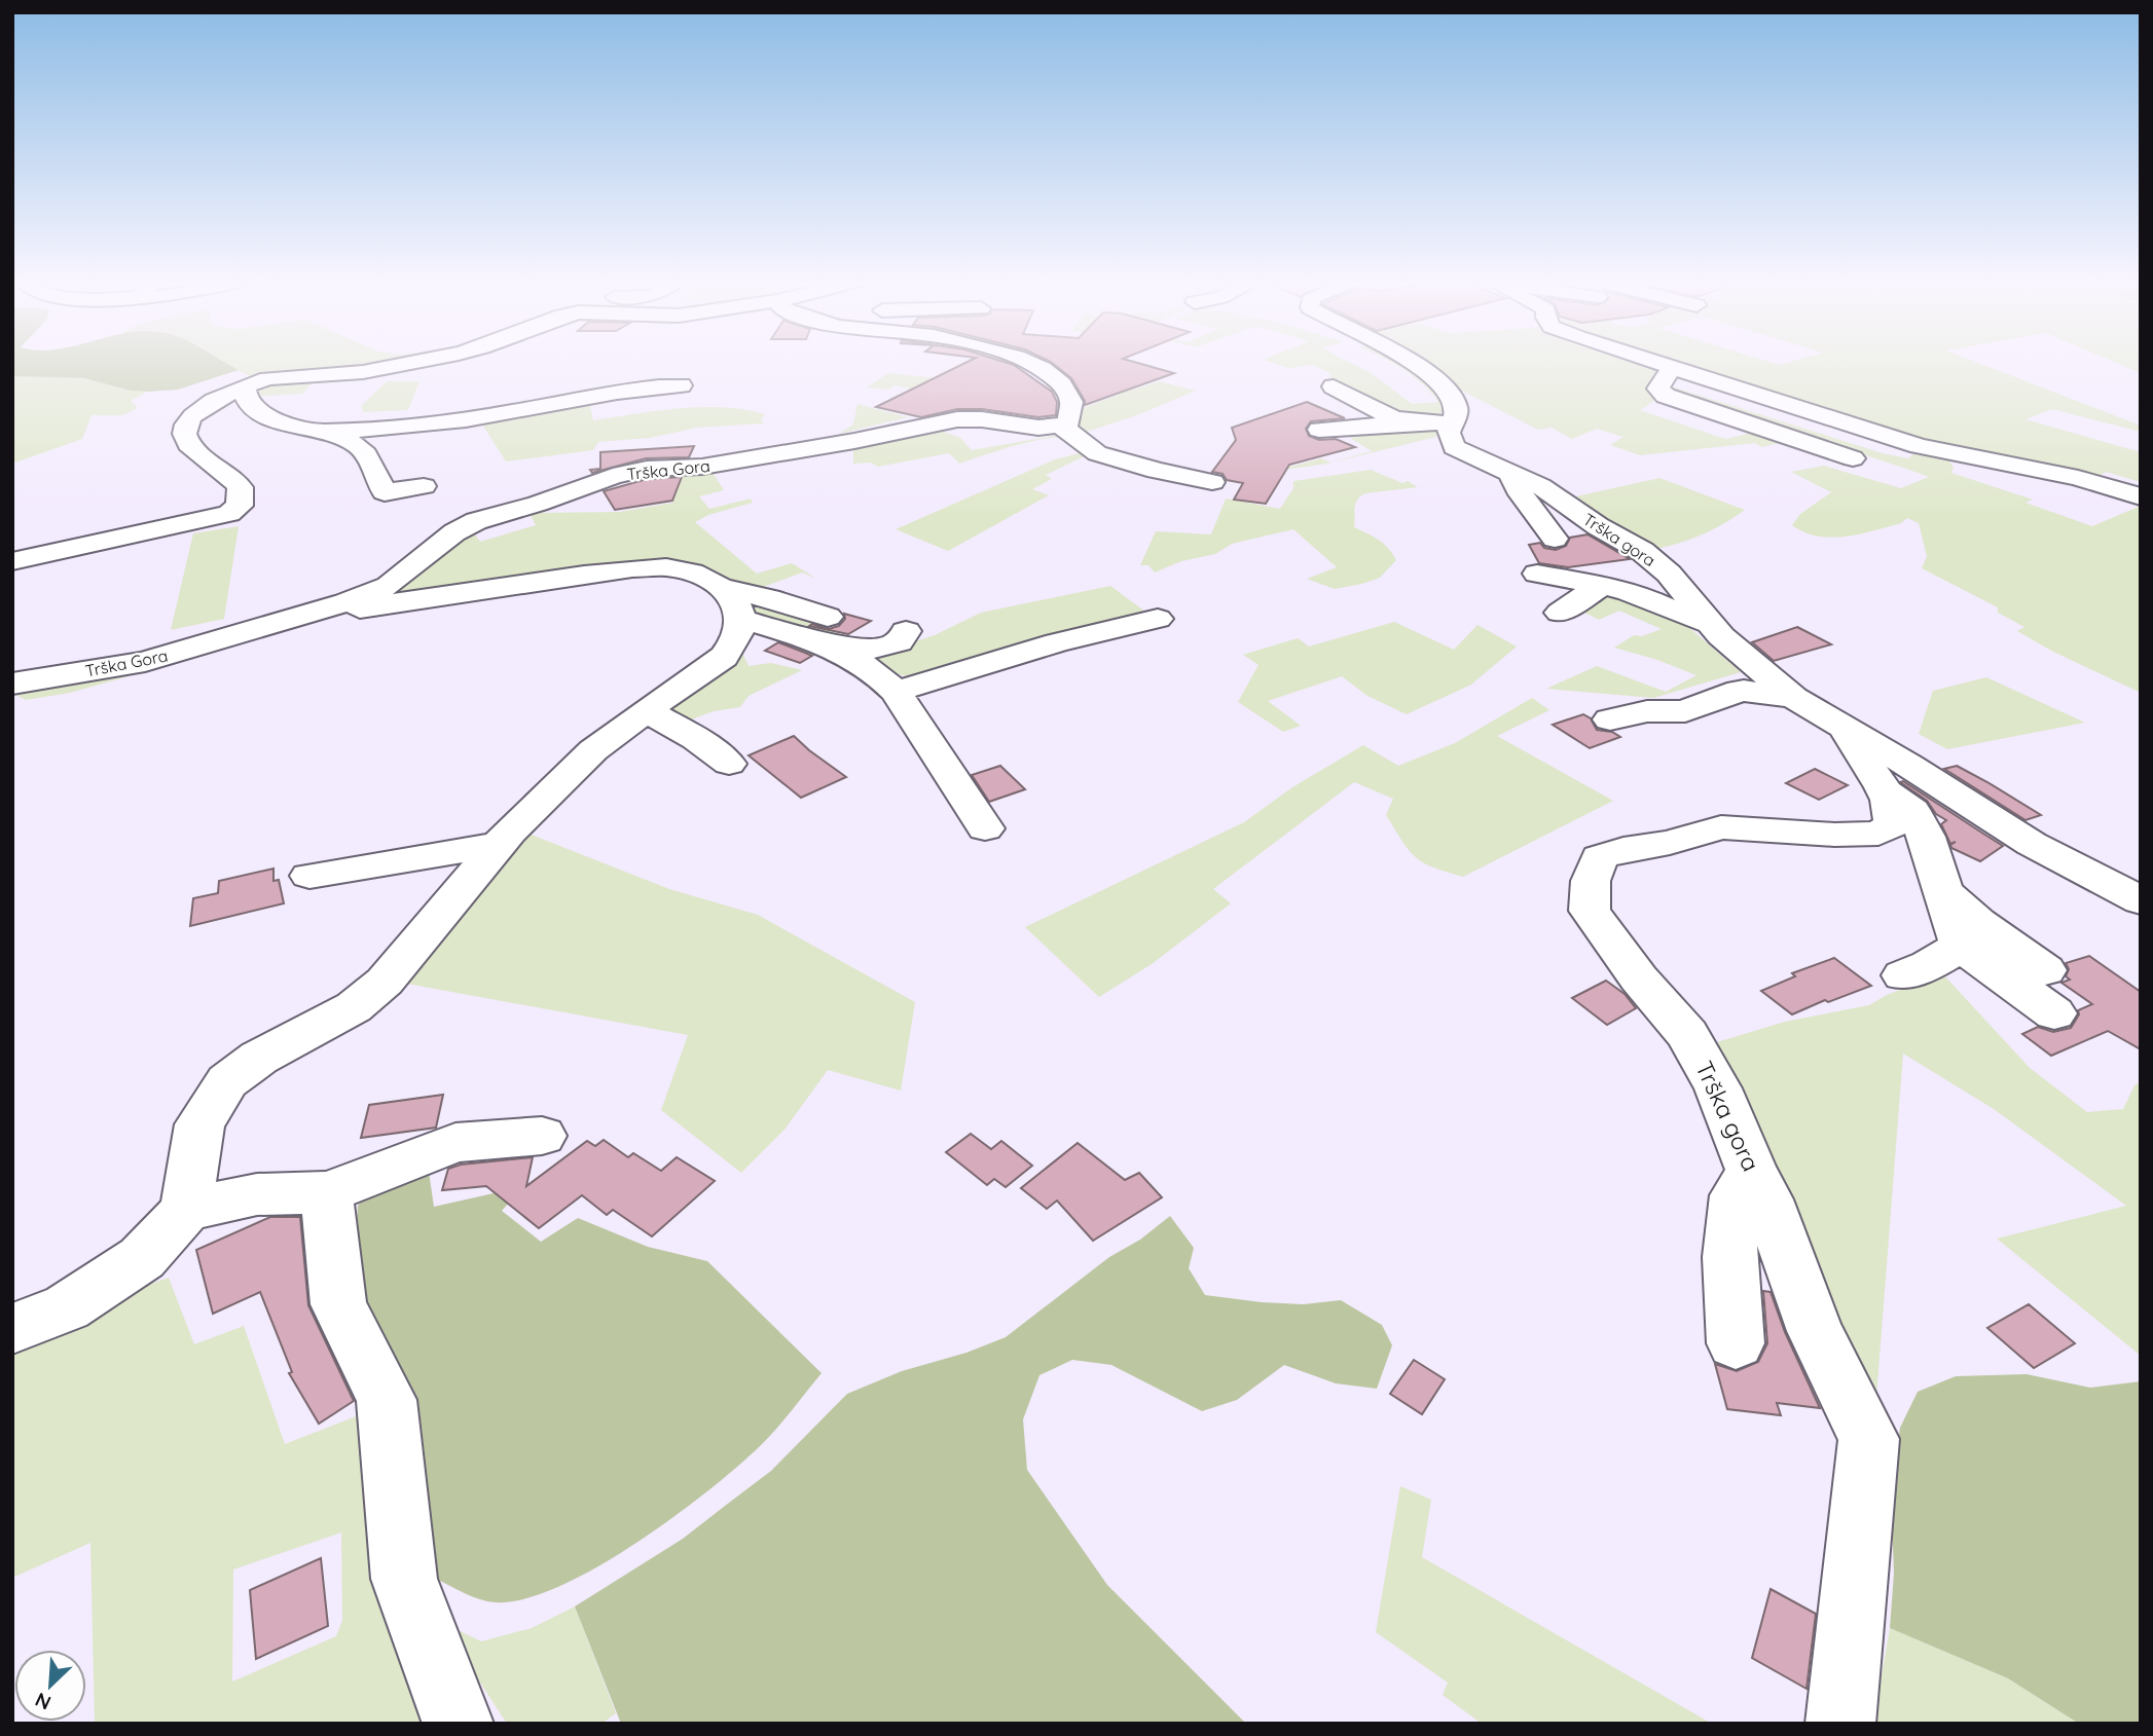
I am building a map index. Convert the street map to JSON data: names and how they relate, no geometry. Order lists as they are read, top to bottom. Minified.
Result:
{"streets":{"street":["Trška Gora","Trška gora"]},"north":"bottom left"}
